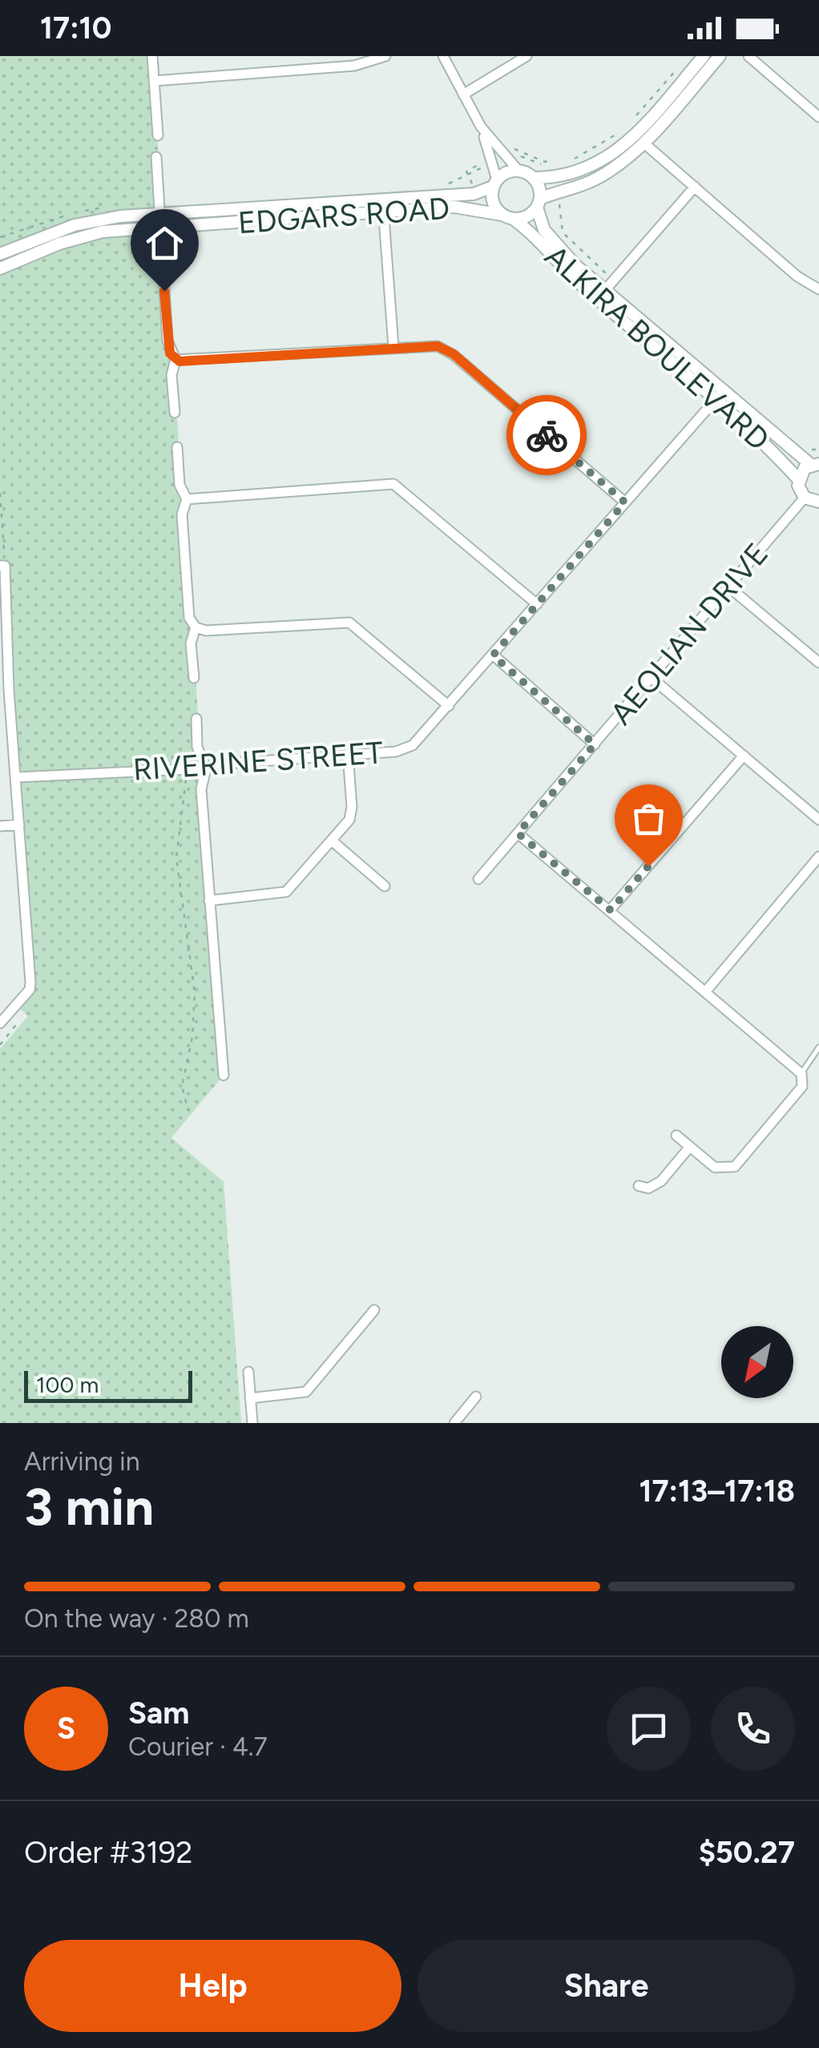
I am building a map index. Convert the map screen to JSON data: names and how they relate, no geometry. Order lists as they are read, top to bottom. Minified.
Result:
{"streets":{"street":["EDGARS ROAD","ALKIRA BOULEVARD","AEOLIAN DRIVE","RIVERINE STREET"]},"crossings":[["EDGARS ROAD","ALKIRA BOULEVARD"],["ALKIRA BOULEVARD","RIVERINE STREET"]],"scale_bar":"100 m","north":"bottom left","page":{"status":"17:10","scale":"100 m","heading":["3 min","Arriving in","17:13–17:18"],"panel":["Sam","Courier · 4.7","Order #3192","$50.27"],"bar":"On the way · 280 m","round":"S","buttons":["Help","Share"]}}
